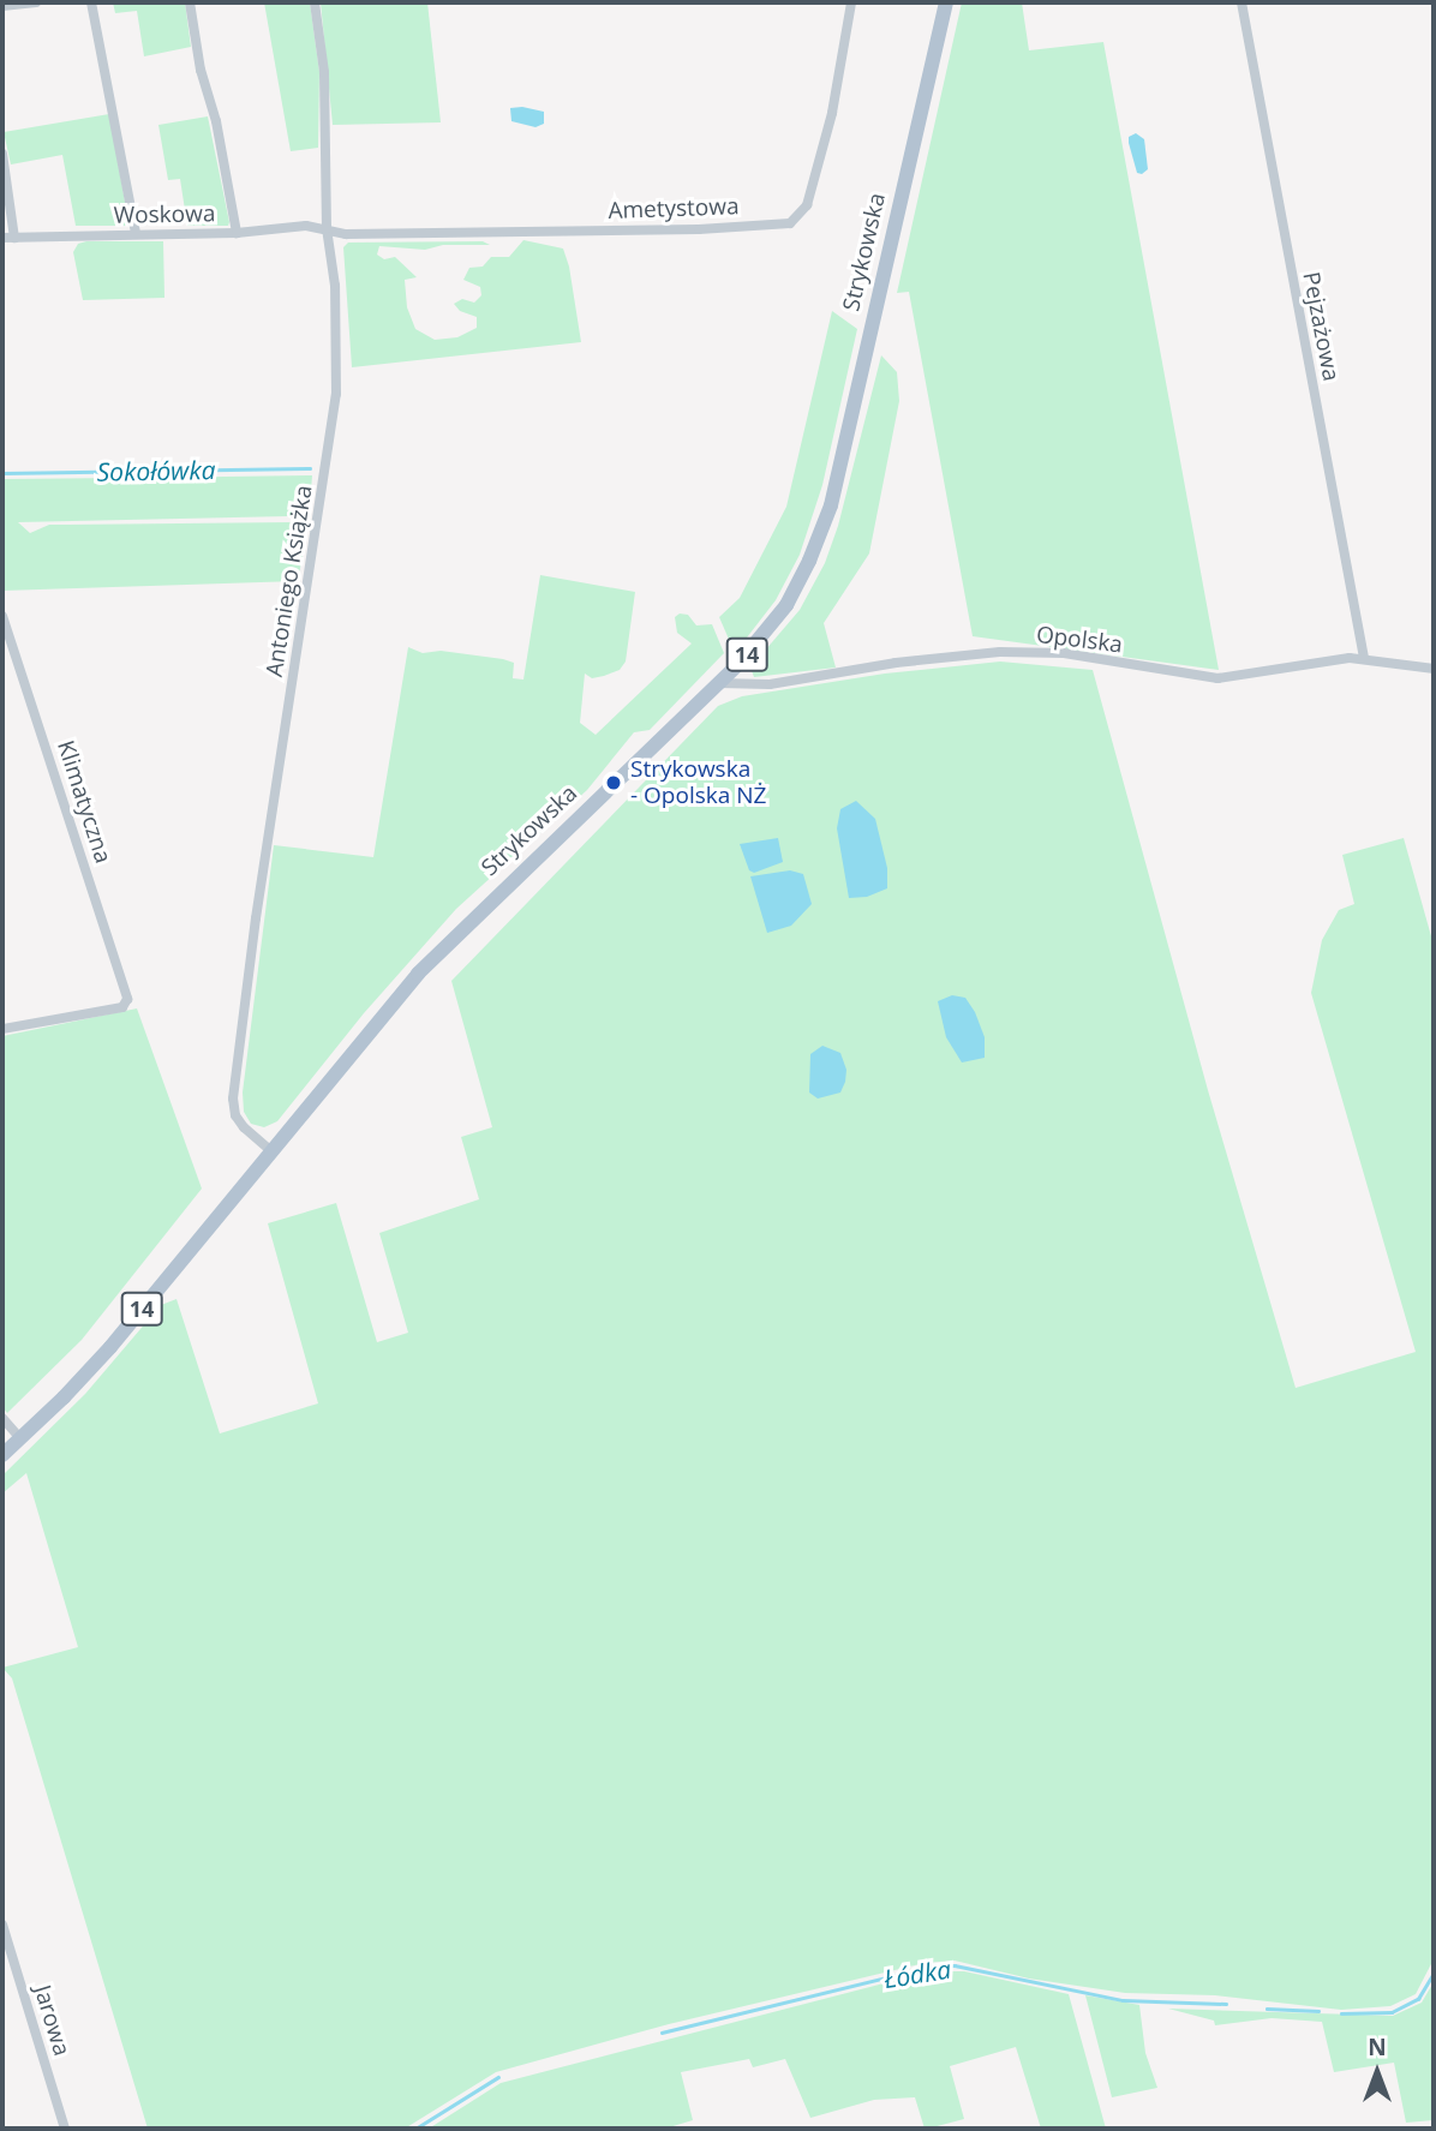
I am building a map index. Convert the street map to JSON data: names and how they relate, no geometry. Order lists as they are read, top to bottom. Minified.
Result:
{"streets":{"main road":["Strykowska","14"],"street":["Ametystowa","Woskowa","Pejzażowa","Antoniego Książka","Opolska","Klimatyczna","Jarowa"]},"crossings":[["Ametystowa","Woskowa"],["Ametystowa","Antoniego Książka"],["Woskowa","Antoniego Książka"],["Strykowska","Antoniego Książka"],["Strykowska","Opolska"],["Pejzażowa","Opolska"]],"water":["Sokołówka","Łódka"],"places":["Strykowska - Opolska NŻ"],"north":"top"}
